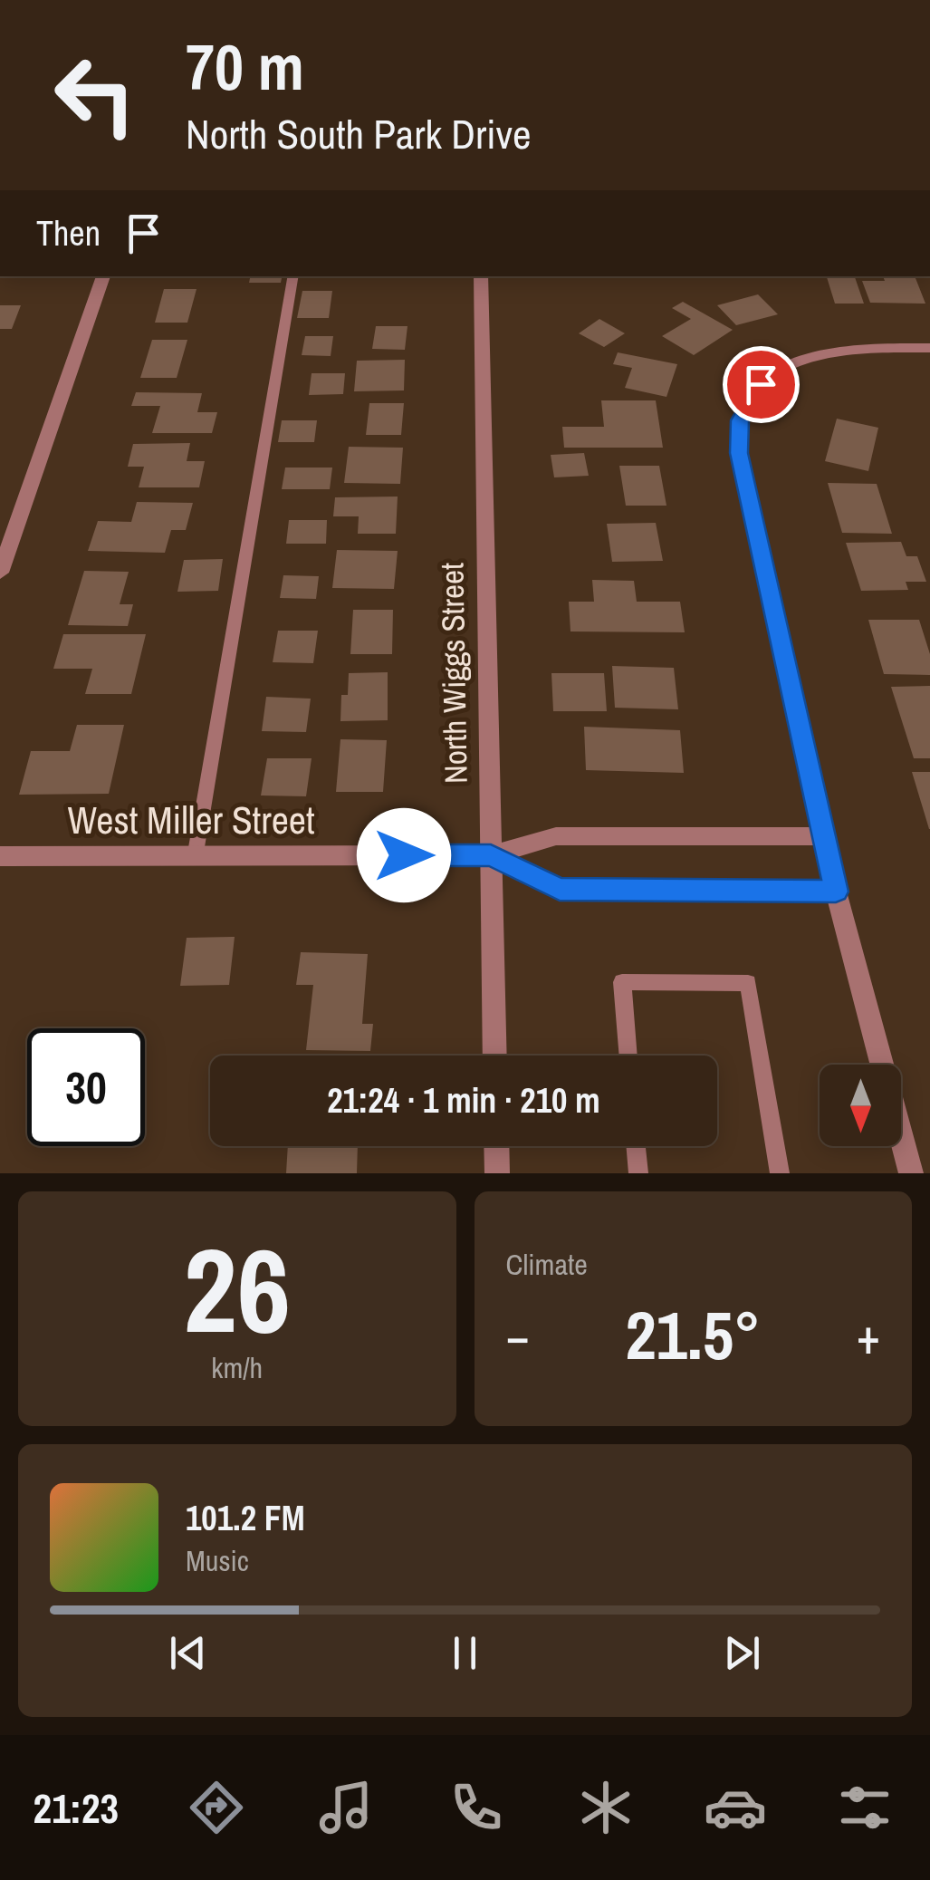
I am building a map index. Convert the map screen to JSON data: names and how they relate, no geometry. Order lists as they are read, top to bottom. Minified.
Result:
{"streets":{"street":["North Wiggs Street","West Miller Street"]},"crossings":[["North Wiggs Street","West Miller Street"]],"north":"bottom","page":{"turn":["70 m","North South Park Drive"],"then":"Then","limit":"30","trip":"21:24 · 1 min · 210 m","tile":[["26","km/h"],"Climate"],"heat":["−","21.5°","+"],"song":["101.2 FM","Music"],"tabs":"21:23"}}
